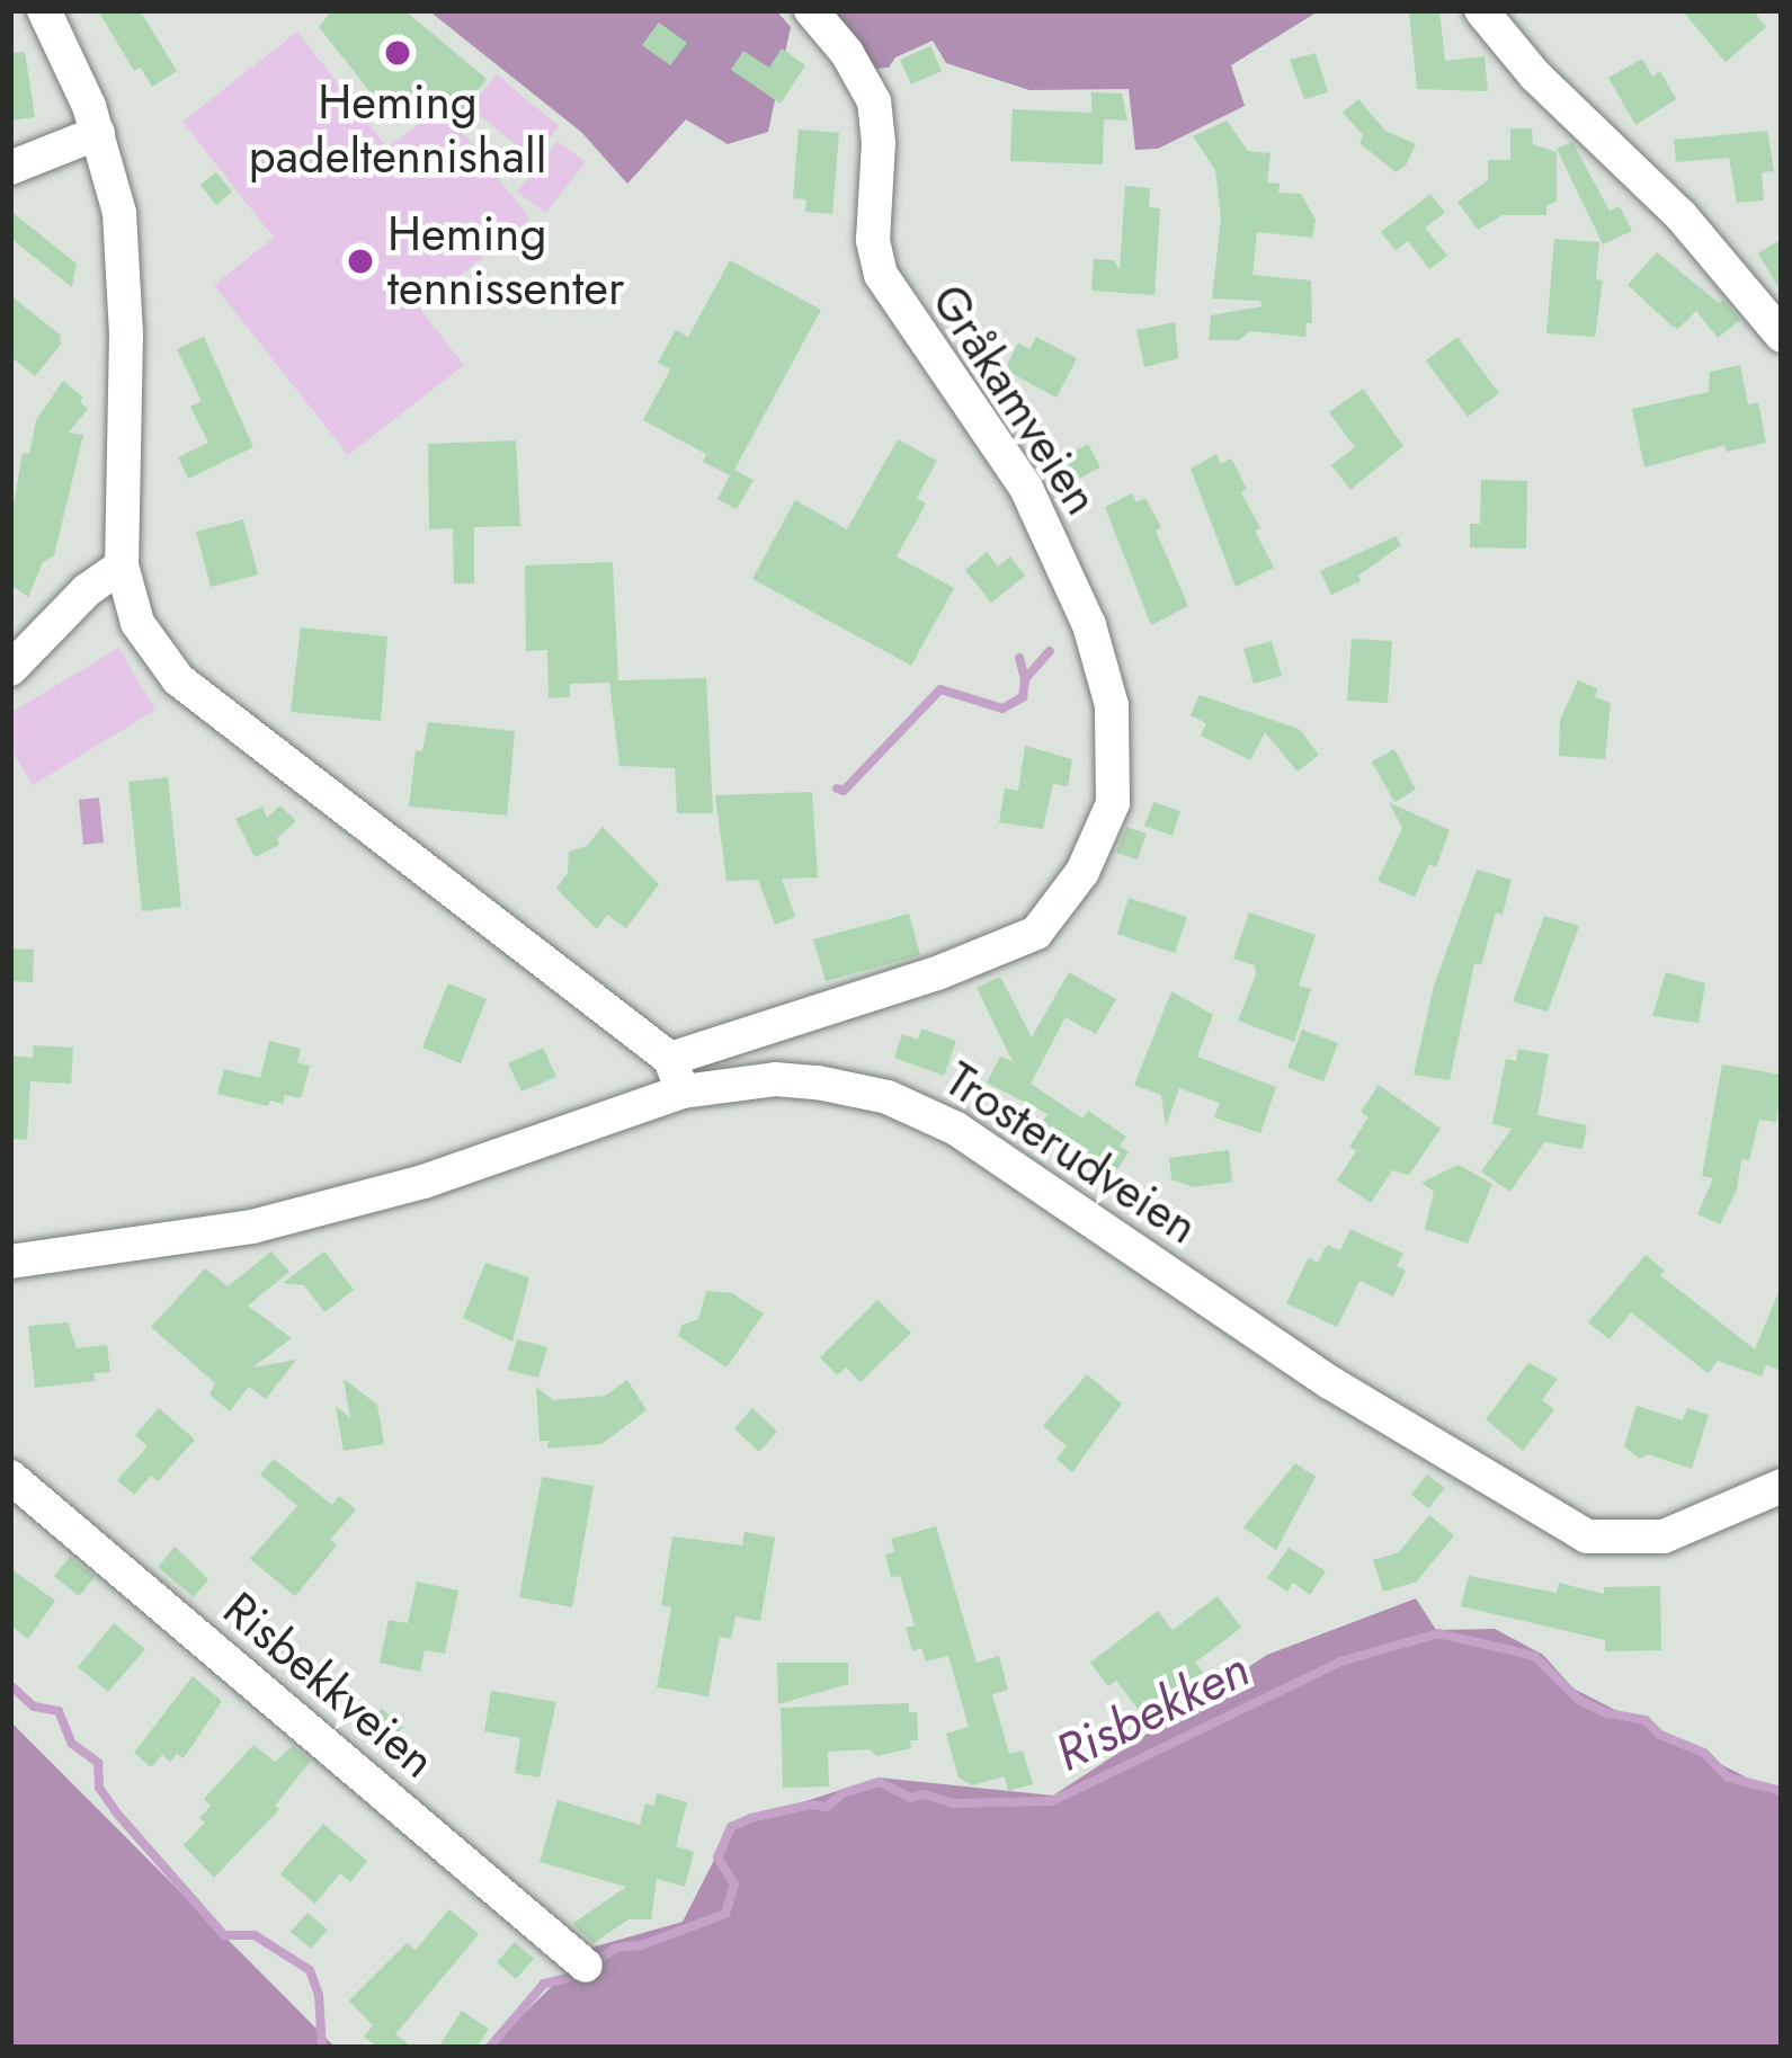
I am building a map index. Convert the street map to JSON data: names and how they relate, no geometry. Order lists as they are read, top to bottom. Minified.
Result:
{"streets":{"street":["Gråkamveien","Trosterudveien","Risbekkveien"]},"crossings":[["Gråkamveien","Trosterudveien"]],"water":["Risbekken"],"places":["Heming padeltennishall","Heming tennissenter"]}
